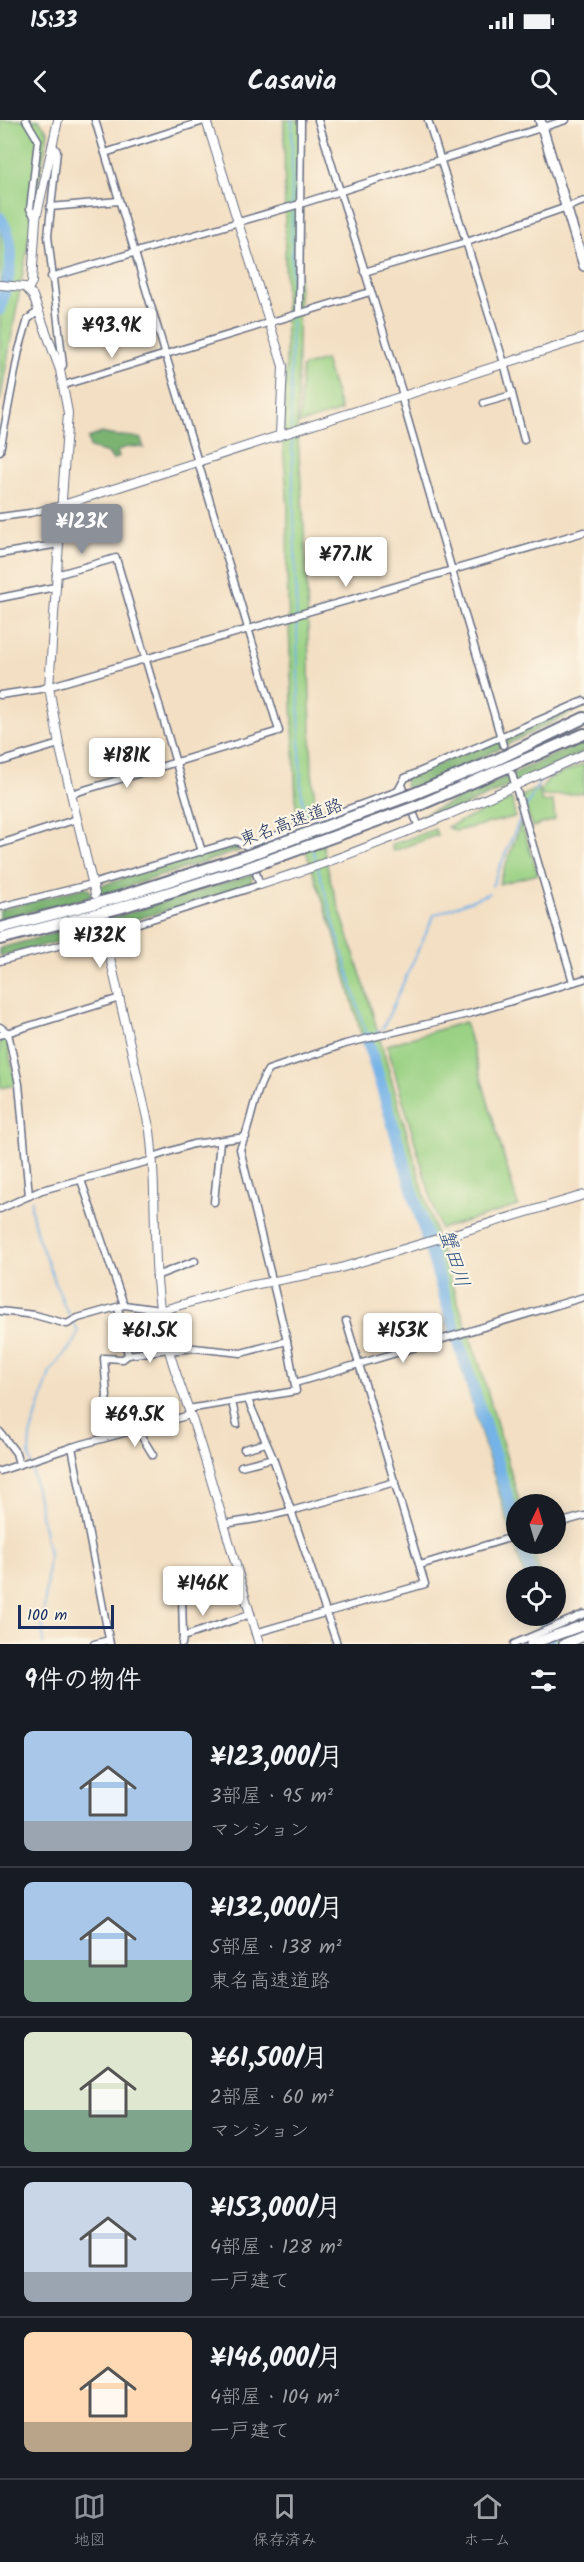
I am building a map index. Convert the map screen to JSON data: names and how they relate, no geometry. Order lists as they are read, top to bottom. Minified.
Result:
{"streets":{"highway":["東名高速道路"]},"water":["蟹田川"],"scale_bar":"100 m","north":"top","page":{"status":"15:33","header":"Casavia","price":["¥93.9K","¥123K","¥77.1K","¥181K","¥132K","¥61.5K","¥153K","¥69.5K","¥146K"],"scale":"100 m","heading":"9件の物件","list":[{"name":"¥123,000/月","note":"3部屋 · 95 m² · マンション"},{"name":"¥132,000/月","note":"5部屋 · 138 m² · 東名高速道路"},{"name":"¥61,500/月","note":"2部屋 · 60 m² · マンション"},{"name":"¥153,000/月","note":"4部屋 · 128 m² · 一戸建て"},{"name":"¥146,000/月","note":"4部屋 · 104 m² · 一戸建て"}],"tabs":["地図","保存済み","ホーム"]}}
